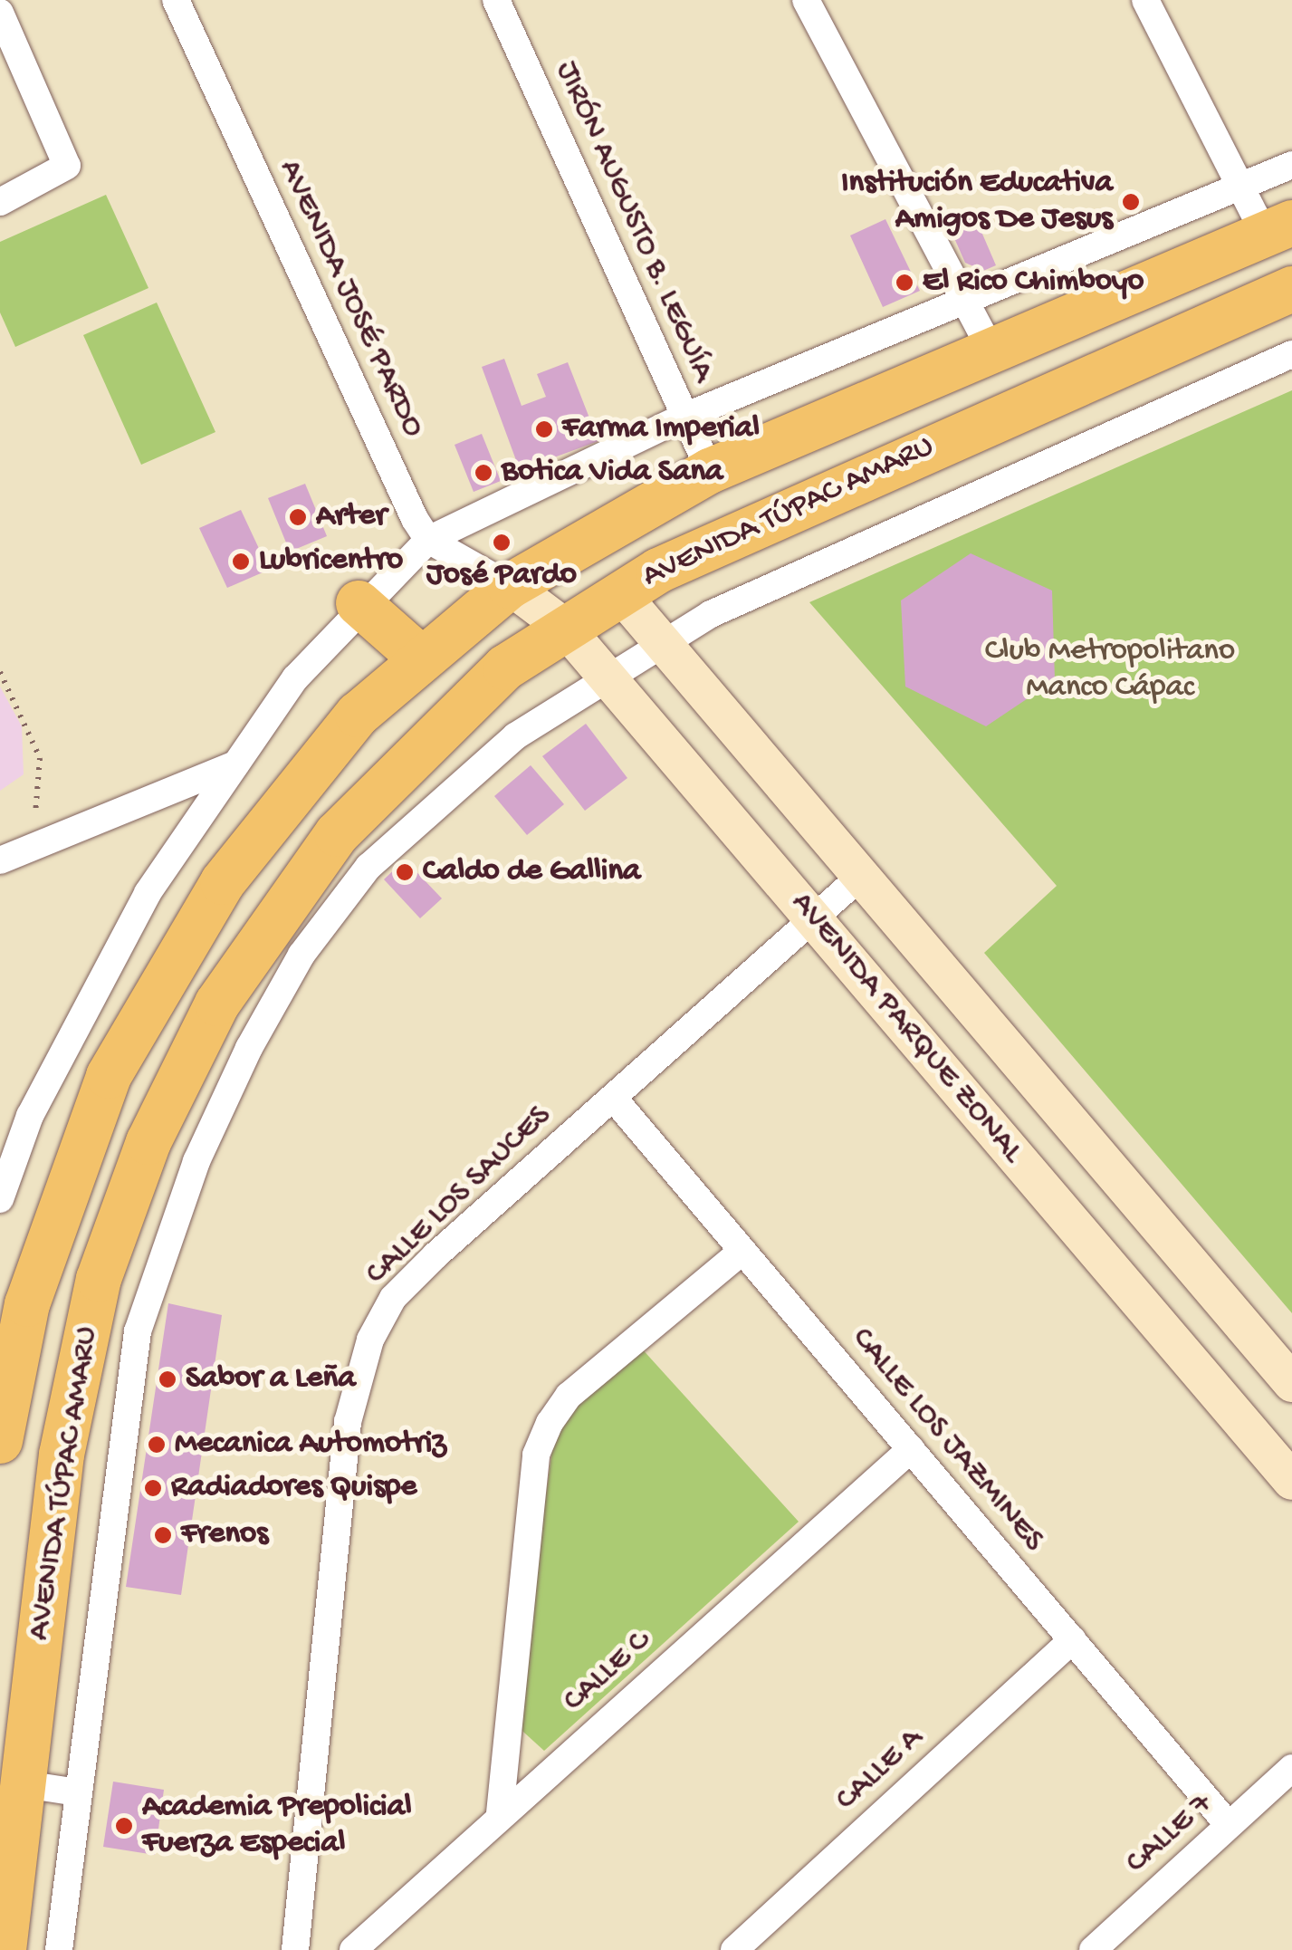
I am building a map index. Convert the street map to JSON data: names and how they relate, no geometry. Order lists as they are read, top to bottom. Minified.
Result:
{"streets":{"highway":["AVENIDA TÚPAC AMARU"],"main road":["AVENIDA PARQUE ZONAL"],"street":["JIRÓN AUGUSTO B. LEGUÍA","AVENIDA JOSÉ PARDO","CALLE LOS SAUCES","CALLE LOS JAZMINES","CALLE C","CALLE A","CALLE 7"]},"crossings":[["JIRÓN AUGUSTO B. LEGUÍA","AVENIDA TÚPAC AMARU"],["AVENIDA TÚPAC AMARU","AVENIDA PARQUE ZONAL"],["AVENIDA PARQUE ZONAL","CALLE LOS SAUCES"],["CALLE LOS SAUCES","CALLE LOS JAZMINES"],["CALLE LOS JAZMINES","CALLE C"],["CALLE LOS JAZMINES","CALLE A"],["CALLE LOS JAZMINES","CALLE 7"]],"parks":["Club Metropolitano Manco Cápac"],"places":["Institución Educativa Amigos De Jesus","El Rico Chimboyo","Farma Imperial","Botica Vida Sana","Arter","José Pardo","Lubricentro","Caldo de Gallina","Sabor a Leña","Mecanica Automotriz","Radiadores Quispe","Frenos","Academia Prepolicial Fuerza Especial"]}
